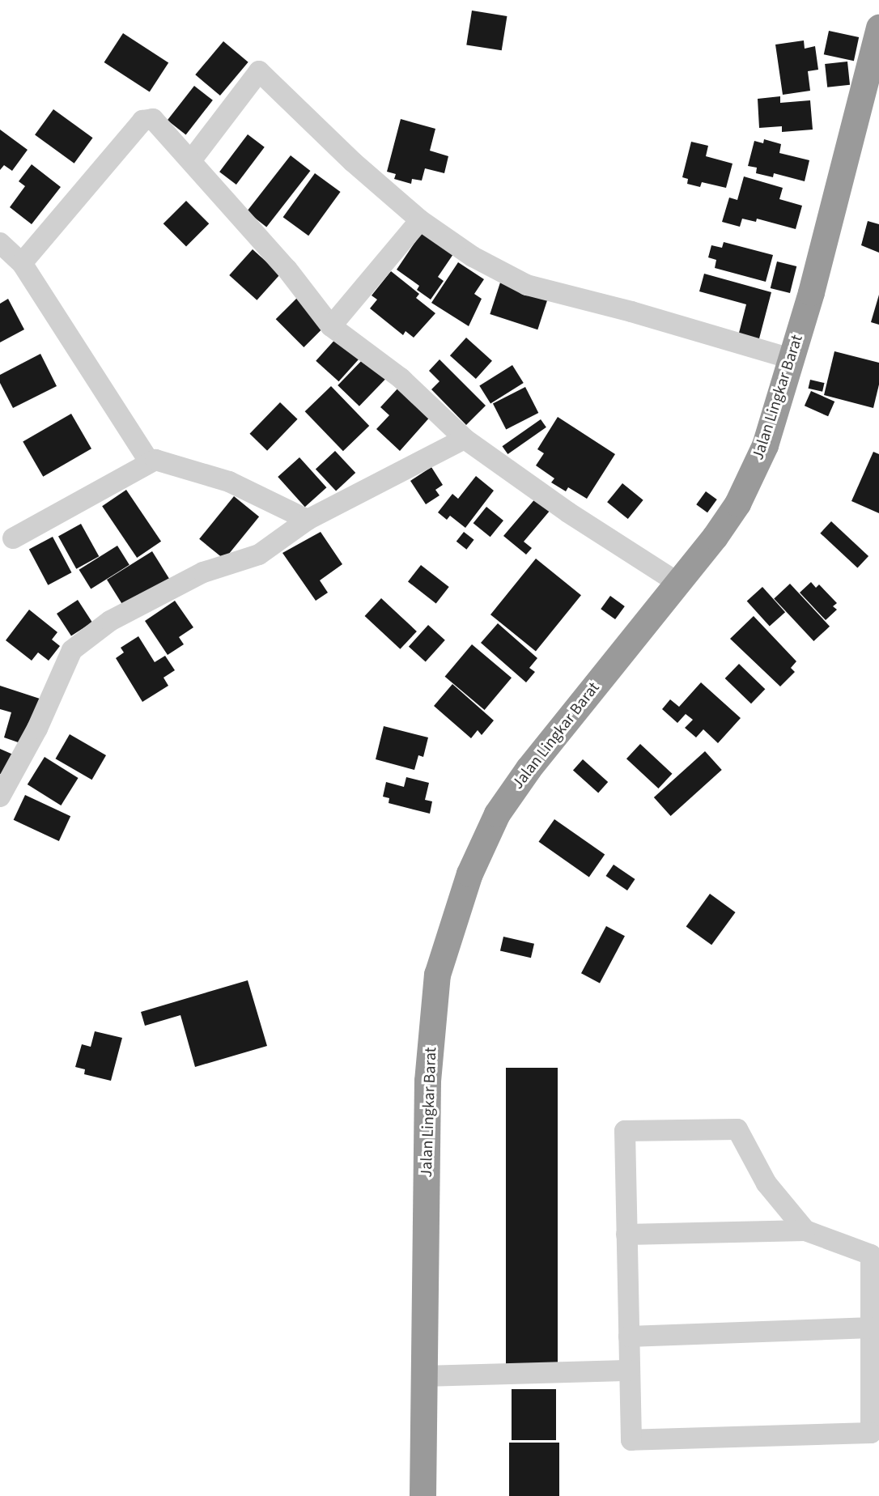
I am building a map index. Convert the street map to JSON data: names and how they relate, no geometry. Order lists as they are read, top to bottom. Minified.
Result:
{"streets":{"highway":["Jalan Lingkar Barat"]}}
